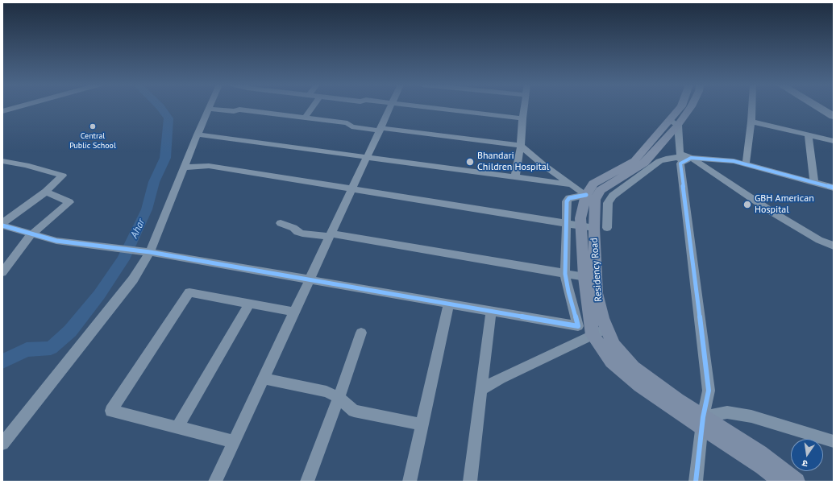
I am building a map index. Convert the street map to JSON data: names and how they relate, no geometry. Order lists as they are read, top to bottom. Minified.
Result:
{"streets":{"main road":["Residency Road"]},"water":["Ahar"],"places":["Central Public School","Bhandari Children Hospital","GBH American Hospital"],"north":"bottom"}
